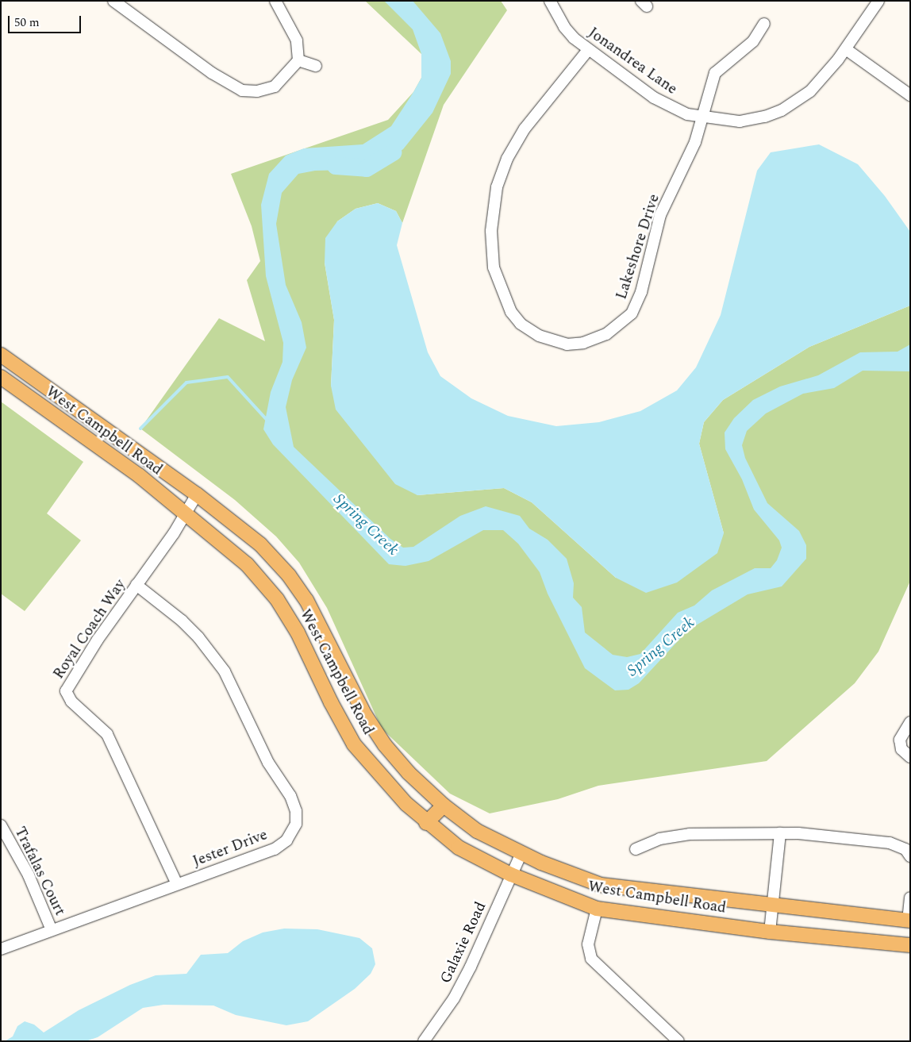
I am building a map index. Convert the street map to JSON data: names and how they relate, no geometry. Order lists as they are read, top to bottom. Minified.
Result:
{"streets":{"main road":["West Campbell Road"],"street":["Jonandrea Lane","Lakeshore Drive","Royal Coach Way","Jester Drive","Trafalas Court","Galaxie Road"]},"crossings":[["Jonandrea Lane","Lakeshore Drive"],["West Campbell Road","Royal Coach Way"],["West Campbell Road","Galaxie Road"],["Royal Coach Way","Jester Drive"],["Jester Drive","Trafalas Court"]],"water":["Spring Creek"],"scale_bar":"50 m"}
